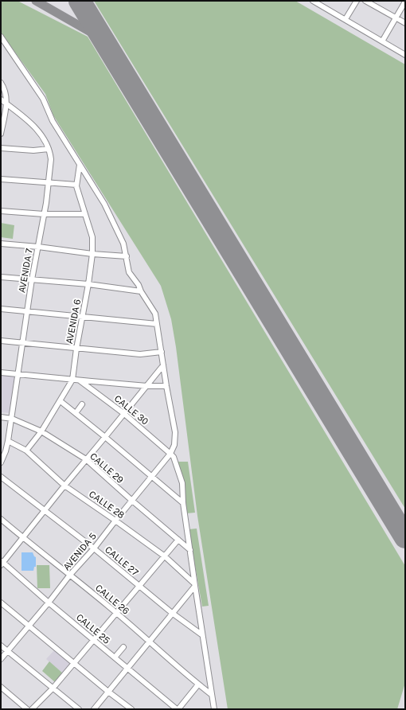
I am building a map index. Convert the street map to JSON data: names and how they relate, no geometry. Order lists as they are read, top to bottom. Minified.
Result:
{"streets":{"street":["AVENIDA 7","AVENIDA 6","CALLE 30","CALLE 29","CALLE 28","AVENIDA 5","CALLE 27","CALLE 26","CALLE 25"]},"crossings":[["AVENIDA 7","CALLE 29"],["AVENIDA 7","CALLE 28"],["AVENIDA 6","CALLE 29"],["AVENIDA 6","CALLE 28"],["CALLE 30","AVENIDA 5"],["CALLE 29","AVENIDA 5"],["CALLE 28","AVENIDA 5"],["AVENIDA 5","CALLE 27"],["AVENIDA 5","CALLE 26"],["AVENIDA 5","CALLE 25"]]}
